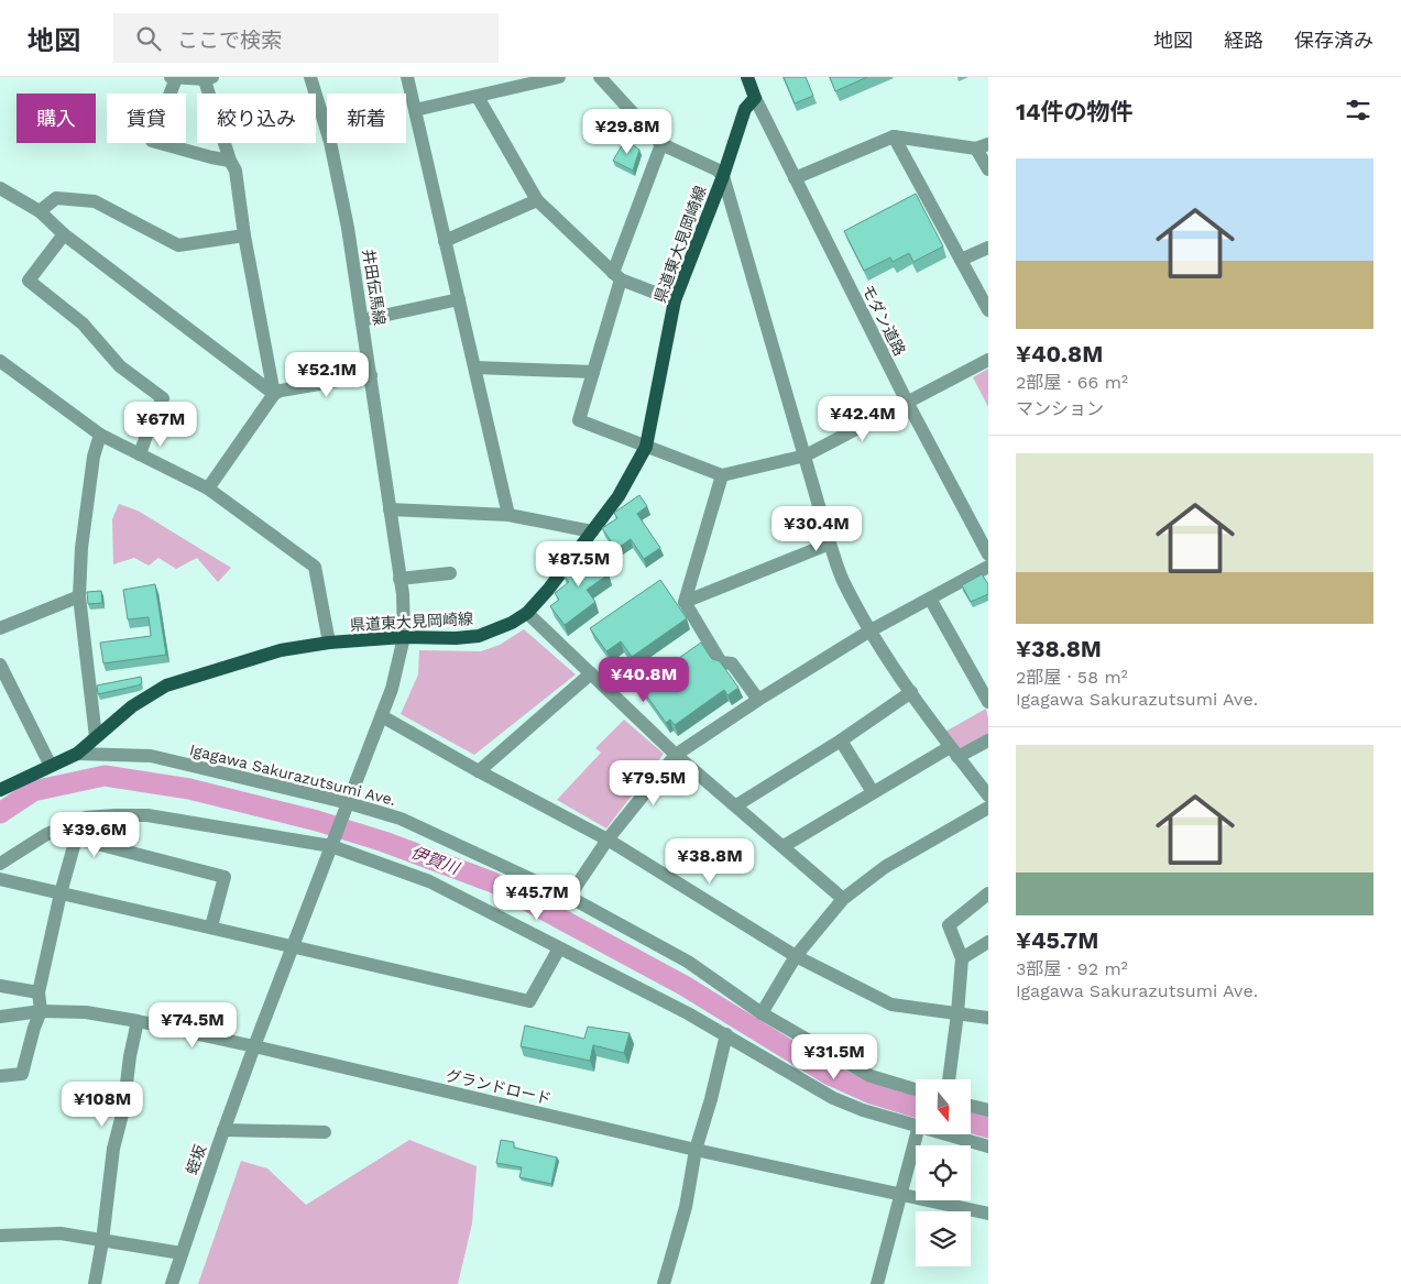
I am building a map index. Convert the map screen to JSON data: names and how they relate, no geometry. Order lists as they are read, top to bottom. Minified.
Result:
{"streets":{"main road":["県道東大見岡崎線"],"street":["井田伝馬線","モダン道路","Igagawa Sakurazutsumi Ave.","グランドロード","蛭坂"]},"crossings":[["県道東大見岡崎線","井田伝馬線"],["県道東大見岡崎線","モダン道路"],["県道東大見岡崎線","Igagawa Sakurazutsumi Ave."],["井田伝馬線","Igagawa Sakurazutsumi Ave."],["井田伝馬線","蛭坂"],["グランドロード","蛭坂"]],"water":["伊賀川"],"north":"bottom","page":{"header":"地図","search":"ここで検索","nav":["地図","経路","保存済み"],"heading":"14件の物件","chip":["購入","賃貸","絞り込み","新着"],"price":["¥29.8M","¥52.1M","¥42.4M","¥67M","¥30.4M","¥87.5M","¥40.8M","¥79.5M","¥39.6M","¥38.8M","¥45.7M","¥74.5M","¥31.5M","¥108M"],"list":[{"name":"¥40.8M","note":"2部屋 · 66 m² · マンション"},{"name":"¥38.8M","note":"2部屋 · 58 m² · Igagawa Sakurazutsumi Ave."},{"name":"¥45.7M","note":"3部屋 · 92 m² · Igagawa Sakurazutsumi Ave."}]}}
